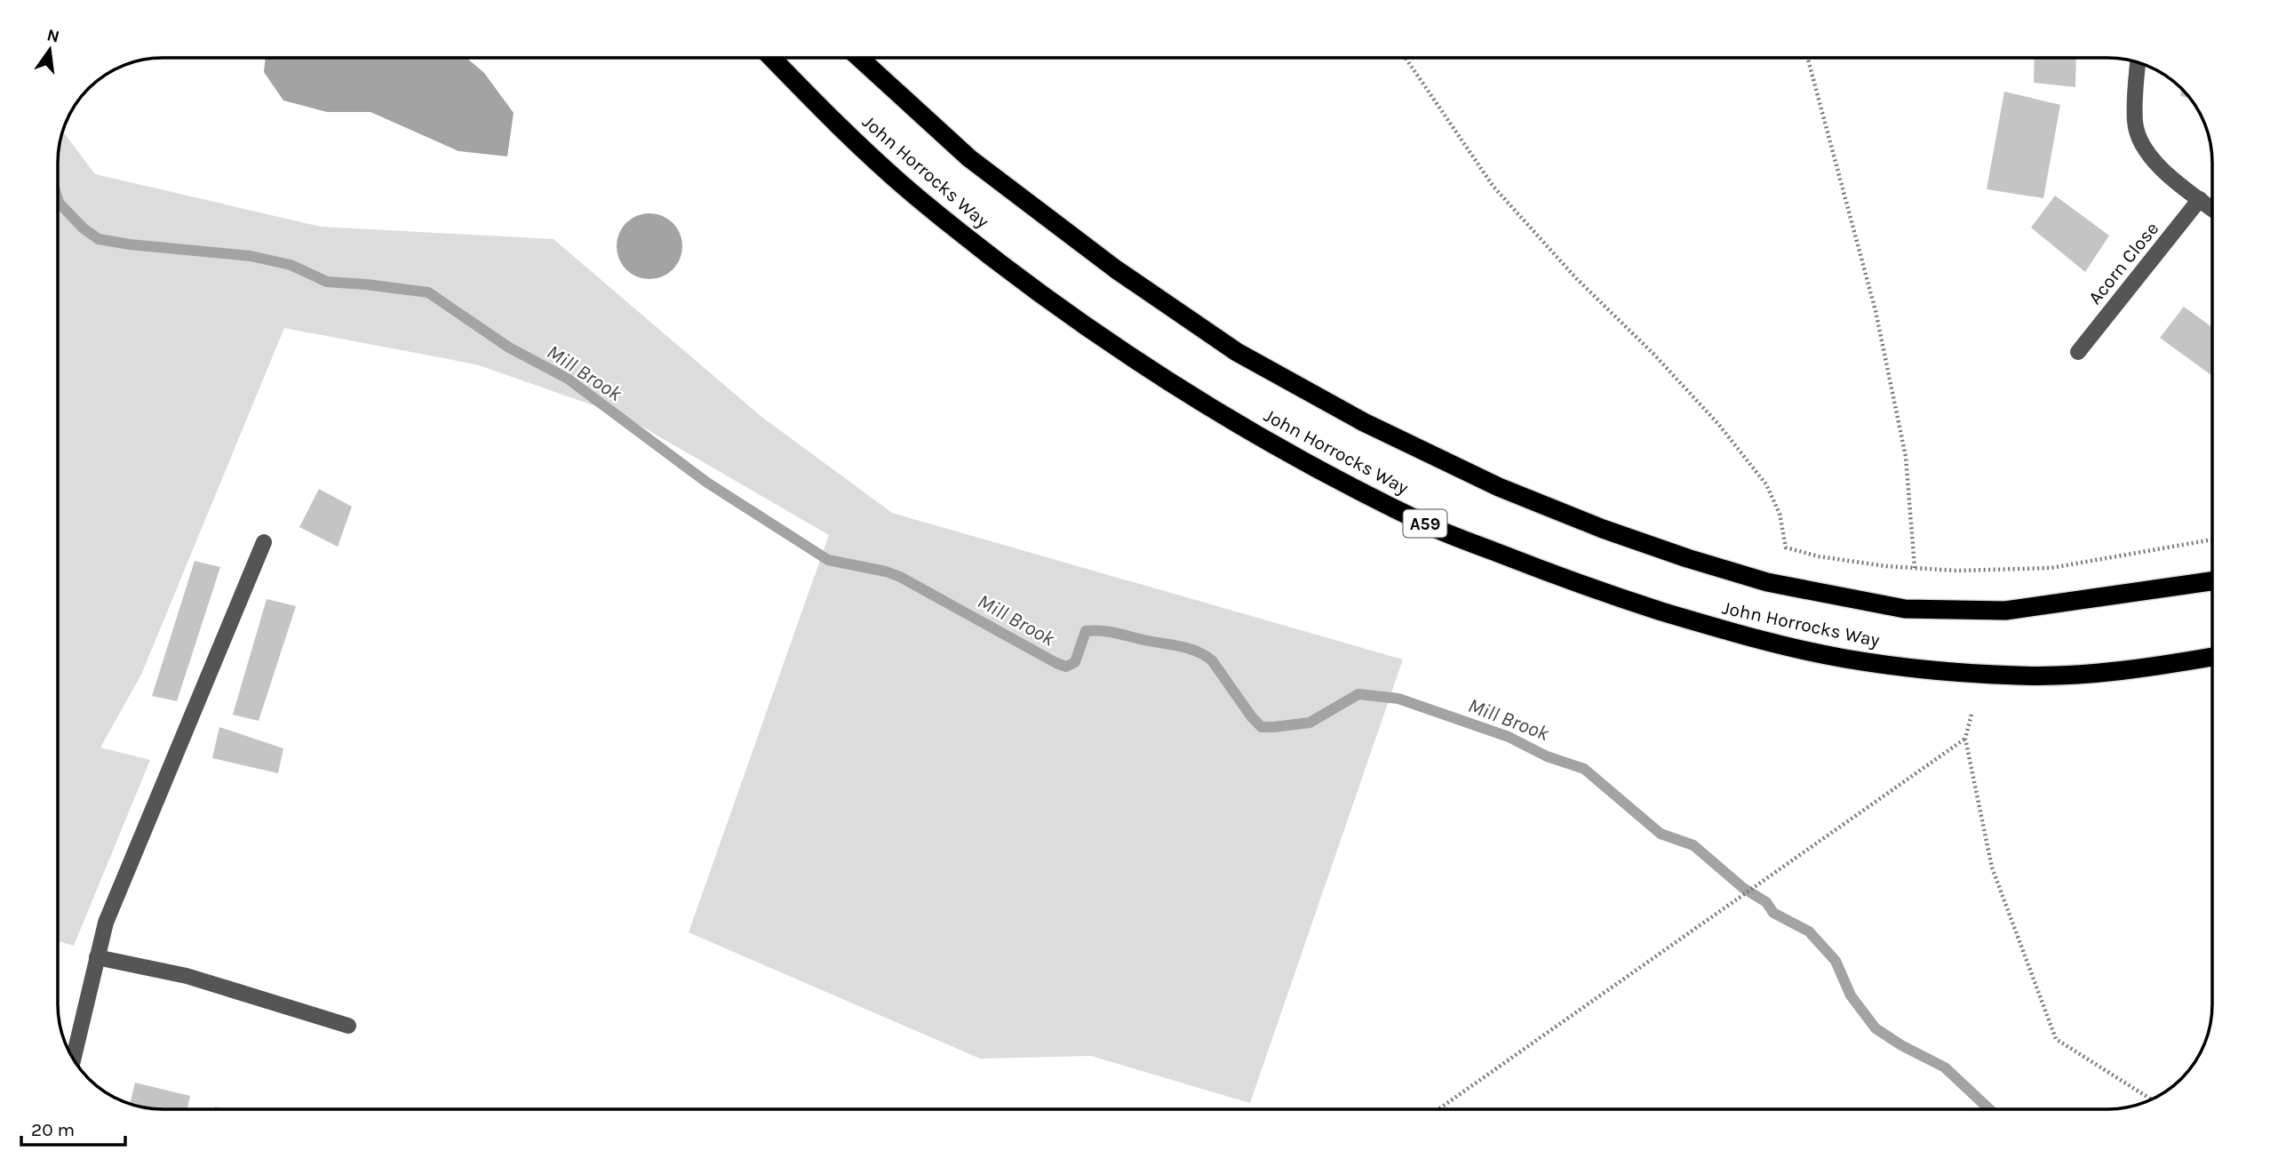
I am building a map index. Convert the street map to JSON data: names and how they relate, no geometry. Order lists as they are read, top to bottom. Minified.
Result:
{"streets":{"highway":["John Horrocks Way","A59"],"street":["Acorn Close"]},"water":["Mill Brook"],"scale_bar":"20 m","north":"top"}
